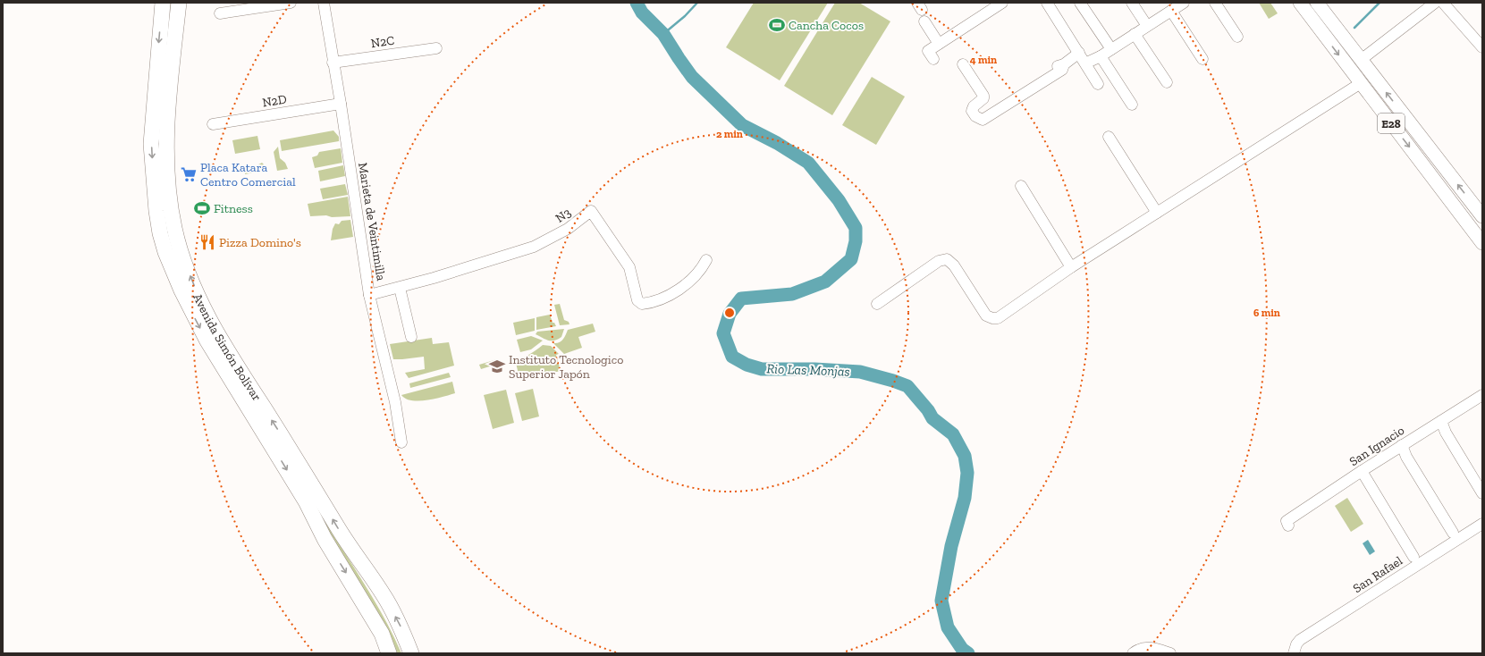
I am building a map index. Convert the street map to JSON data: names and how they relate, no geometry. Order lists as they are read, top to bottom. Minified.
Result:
{"streets":{"highway":["Avenida Simón Bolívar"],"main road":["E28"],"street":["N2C","N2D","N3","Marieta de Veintimilla","San Ignacio","San Rafael"]},"crossings":[["N2C","Marieta de Veintimilla"],["N2D","Marieta de Veintimilla"],["N3","Marieta de Veintimilla"]],"water":["Rio Las Monjas"],"places":{"sports":["Cancha Cocos","Fitness"],"supermarket":["Placa Katara Centro Comercial"],"restaurant":["Pizza Domino's"],"school or university":["Instituto Tecnologico Superior Japón"]},"rings":["4 min","2 min","6 min"]}
